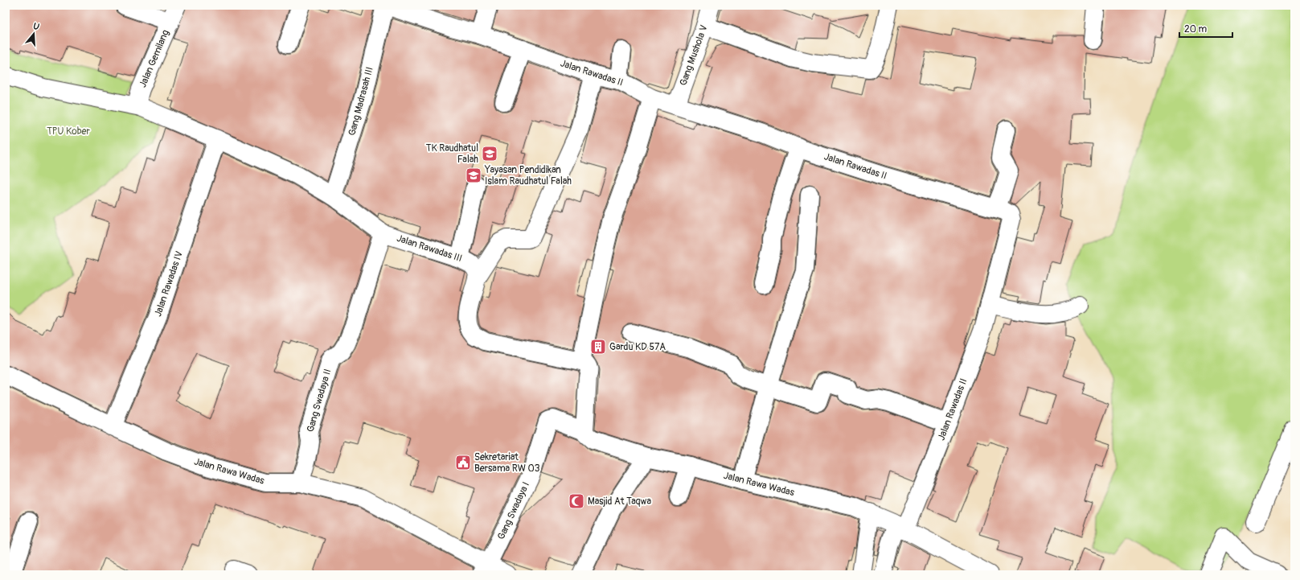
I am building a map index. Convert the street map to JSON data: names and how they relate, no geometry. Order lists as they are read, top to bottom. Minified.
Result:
{"streets":{"street":["Gang Mushola V","Jalan Gemilang","Jalan Rawadas II","Gang Madrasah III","Jalan Rawadas III","Jalan Rawadas IV","Gang Swadaya II","Jalan Rawa Wadas","Gang Swadaya I"]},"crossings":[["Gang Mushola V","Jalan Rawadas II"],["Jalan Rawadas II","Gang Madrasah III"],["Jalan Rawadas II","Jalan Rawa Wadas"],["Gang Madrasah III","Jalan Rawadas III"],["Jalan Rawadas III","Jalan Rawadas IV"],["Jalan Rawadas III","Gang Swadaya II"],["Jalan Rawadas IV","Jalan Rawa Wadas"],["Gang Swadaya II","Jalan Rawa Wadas"],["Jalan Rawa Wadas","Gang Swadaya I"]],"parks":["TPU Kober"],"places":{"school or university":["TK Raudhatul Falah","Yayasan Pendidikan Islam Raudhatul Falah"],"building":["Gardu KD 57A"],"public building":["Sekretariat Bersama RW 03"],"mosque":["Masjid At Taqwa"]},"scale_bar":"20 m","north":"top"}
